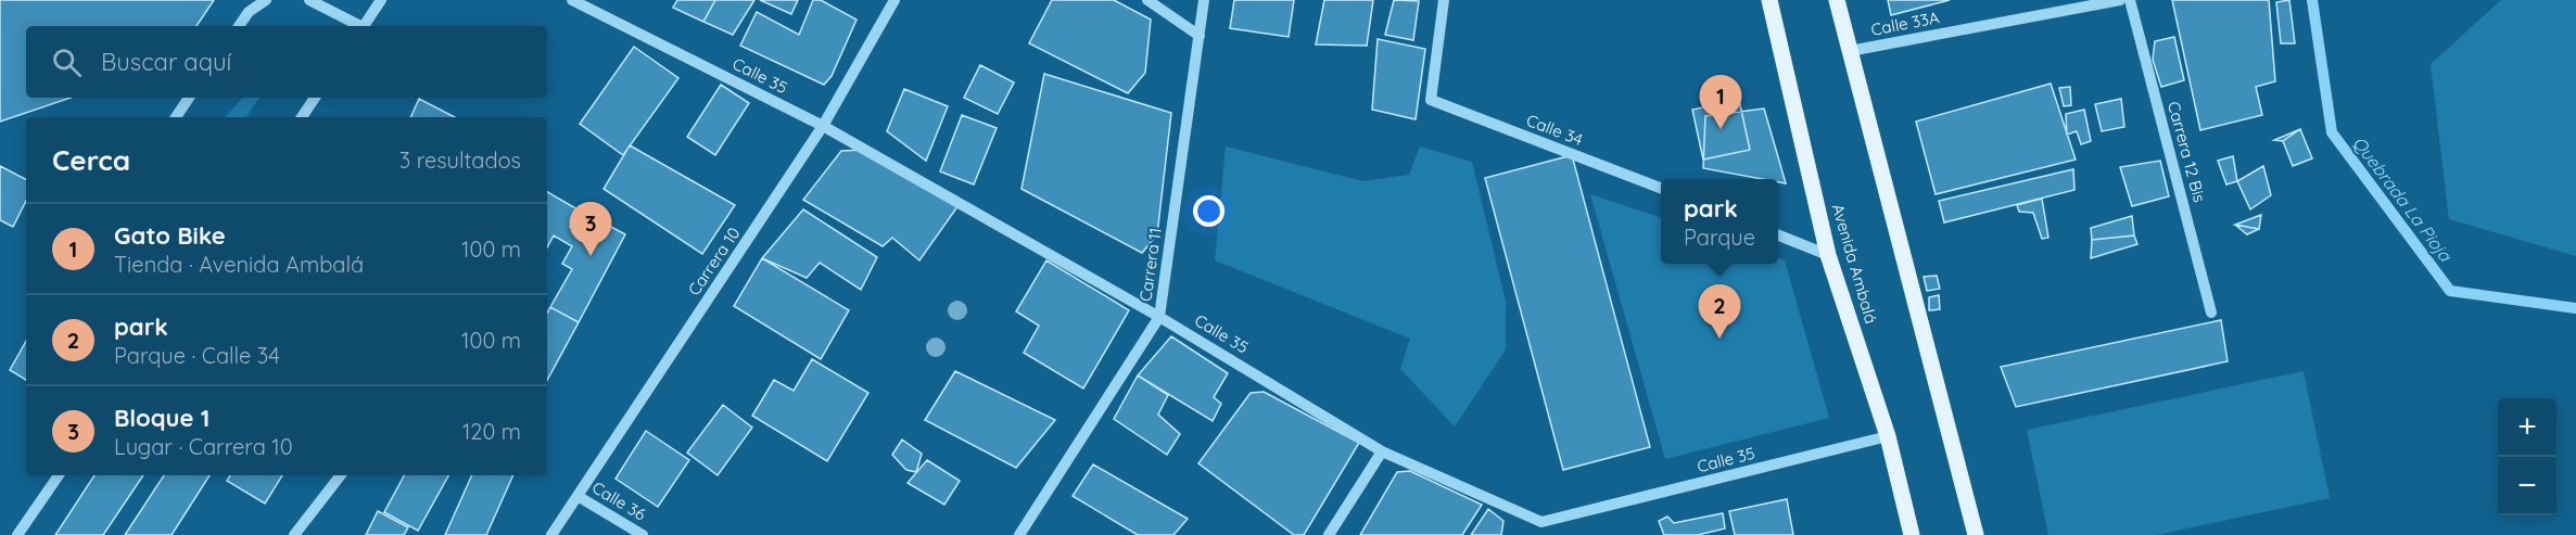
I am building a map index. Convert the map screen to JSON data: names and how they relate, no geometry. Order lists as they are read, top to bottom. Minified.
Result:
{"streets":{"main road":["Avenida Ambalá"],"street":["Calle 33A","Calle 35","Calle 34","Carrera 12 Bis","Carrera 10","Carrera 11","Calle 36"]},"crossings":[["Calle 35","Carrera 10"],["Calle 35","Avenida Ambalá"],["Calle 35","Carrera 11"],["Carrera 10","Calle 36"]],"water":["Quebrada La Pioja"],"page":{"search":"Buscar aquí","pins":["1","3","2"],"heading":["Cerca","3 resultados"],"popup":["park","Parque"],"list":[{"mark":"1","name":"Gato Bike","note":"Tienda · Avenida Ambalá","value":"100 m"},{"mark":"2","name":"park","note":"Parque · Calle 34","value":"100 m"},{"mark":"3","name":"Bloque 1","note":"Lugar · Carrera 10","value":"120 m"}],"map_buttons":["+","−"]}}
